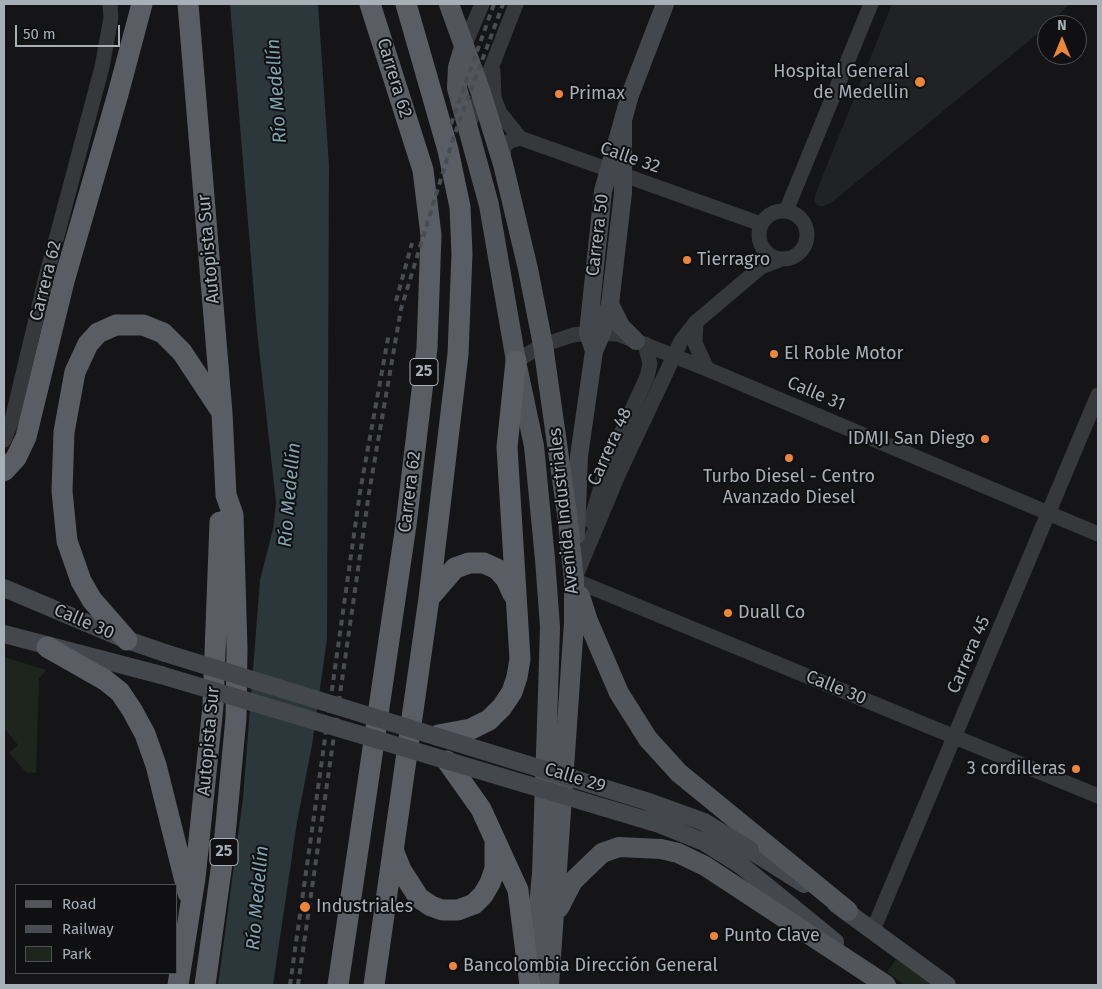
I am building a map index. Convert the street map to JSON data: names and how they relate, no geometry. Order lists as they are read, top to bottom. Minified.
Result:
{"streets":{"highway":["Carrera 62","Autopista Sur","25"],"main road":["Carrera 50","Avenida Industriales","Calle 30","Calle 29"],"street":["Calle 32","Calle 31","Carrera 48","Carrera 45"]},"crossings":[["Calle 32","Carrera 50"],["Calle 32","Carrera 48"],["Carrera 50","Calle 31"],["Carrera 50","Carrera 48"],["Carrera 50","Avenida Industriales"],["Carrera 50","Calle 30"],["Calle 31","Carrera 48"],["Calle 31","Avenida Industriales"],["Calle 31","Carrera 45"],["Carrera 48","Avenida Industriales"],["Carrera 48","Calle 30"],["Avenida Industriales","Calle 30"],["Calle 30","Carrera 45"],["Calle 30","Calle 29"],["Carrera 45","Calle 29"]],"water":["Río Medellín"],"places":["Hospital General de Medellin","Primax","Tierragro","El Roble Motor","IDMJI San Diego","Turbo Diesel - Centro Avanzado Diesel","Duall Co","3 cordilleras","Industriales","Punto Clave","Bancolombia Dirección General"],"legend":["Road","Railway","Park"],"scale_bar":"50 m","north":"top"}
